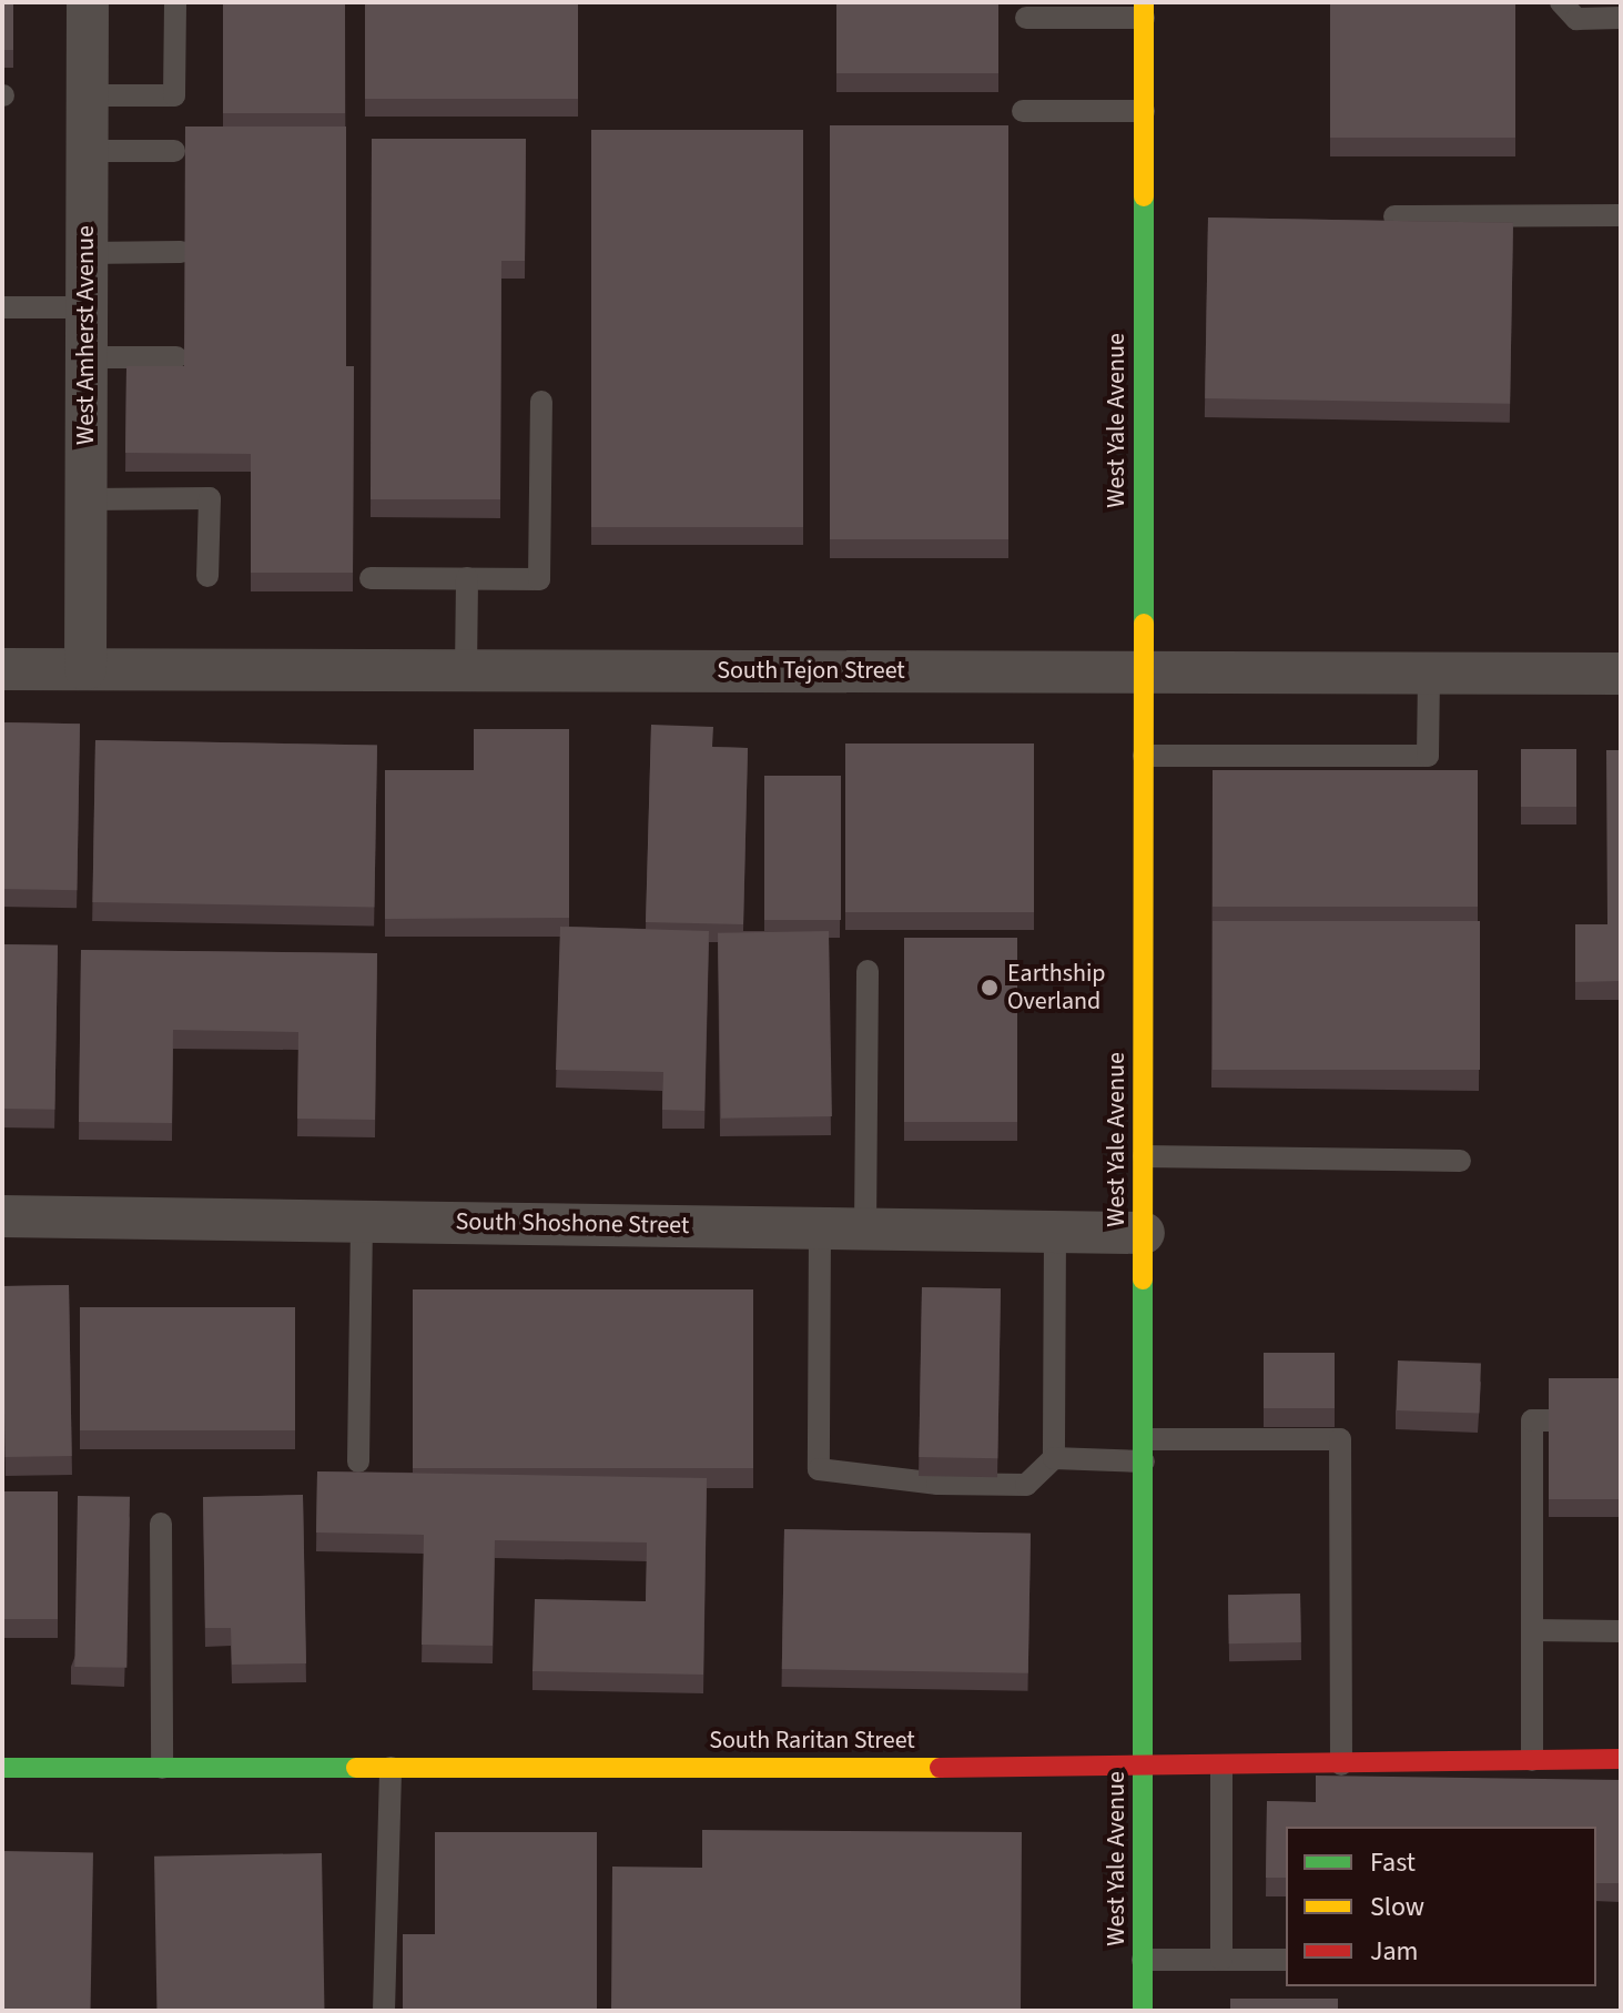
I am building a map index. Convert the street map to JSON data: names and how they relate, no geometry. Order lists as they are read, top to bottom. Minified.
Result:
{"streets":{"street":["West Amherst Avenue","West Yale Avenue","South Tejon Street","South Shoshone Street","South Raritan Street"]},"crossings":[["West Amherst Avenue","South Tejon Street"],["West Yale Avenue","South Tejon Street"],["West Yale Avenue","South Shoshone Street"],["West Yale Avenue","South Raritan Street"]],"places":["Earthship Overland"],"legend":["Fast","Slow","Jam"]}
